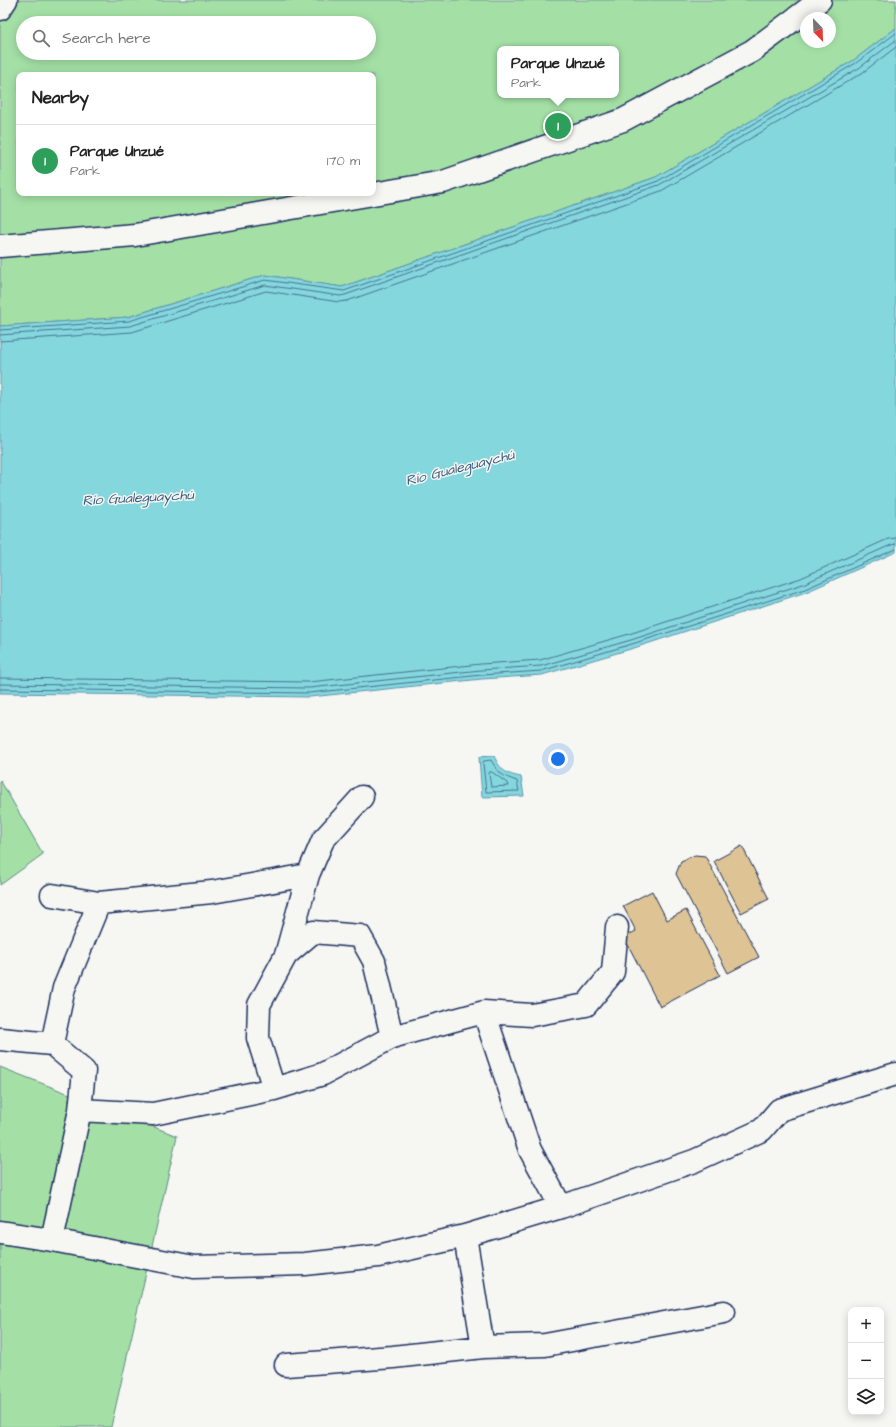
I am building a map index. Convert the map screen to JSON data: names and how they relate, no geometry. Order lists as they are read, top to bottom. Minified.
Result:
{"water":["Río Gualeguaychú"],"north":"bottom right","page":{"search":"Search here","popup":["Parque Unzué","Park"],"heading":"Nearby","pins":"1","list":[{"mark":"1","name":"Parque Unzué","note":"Park","value":"170 m"}],"map_buttons":["+","−"]}}
